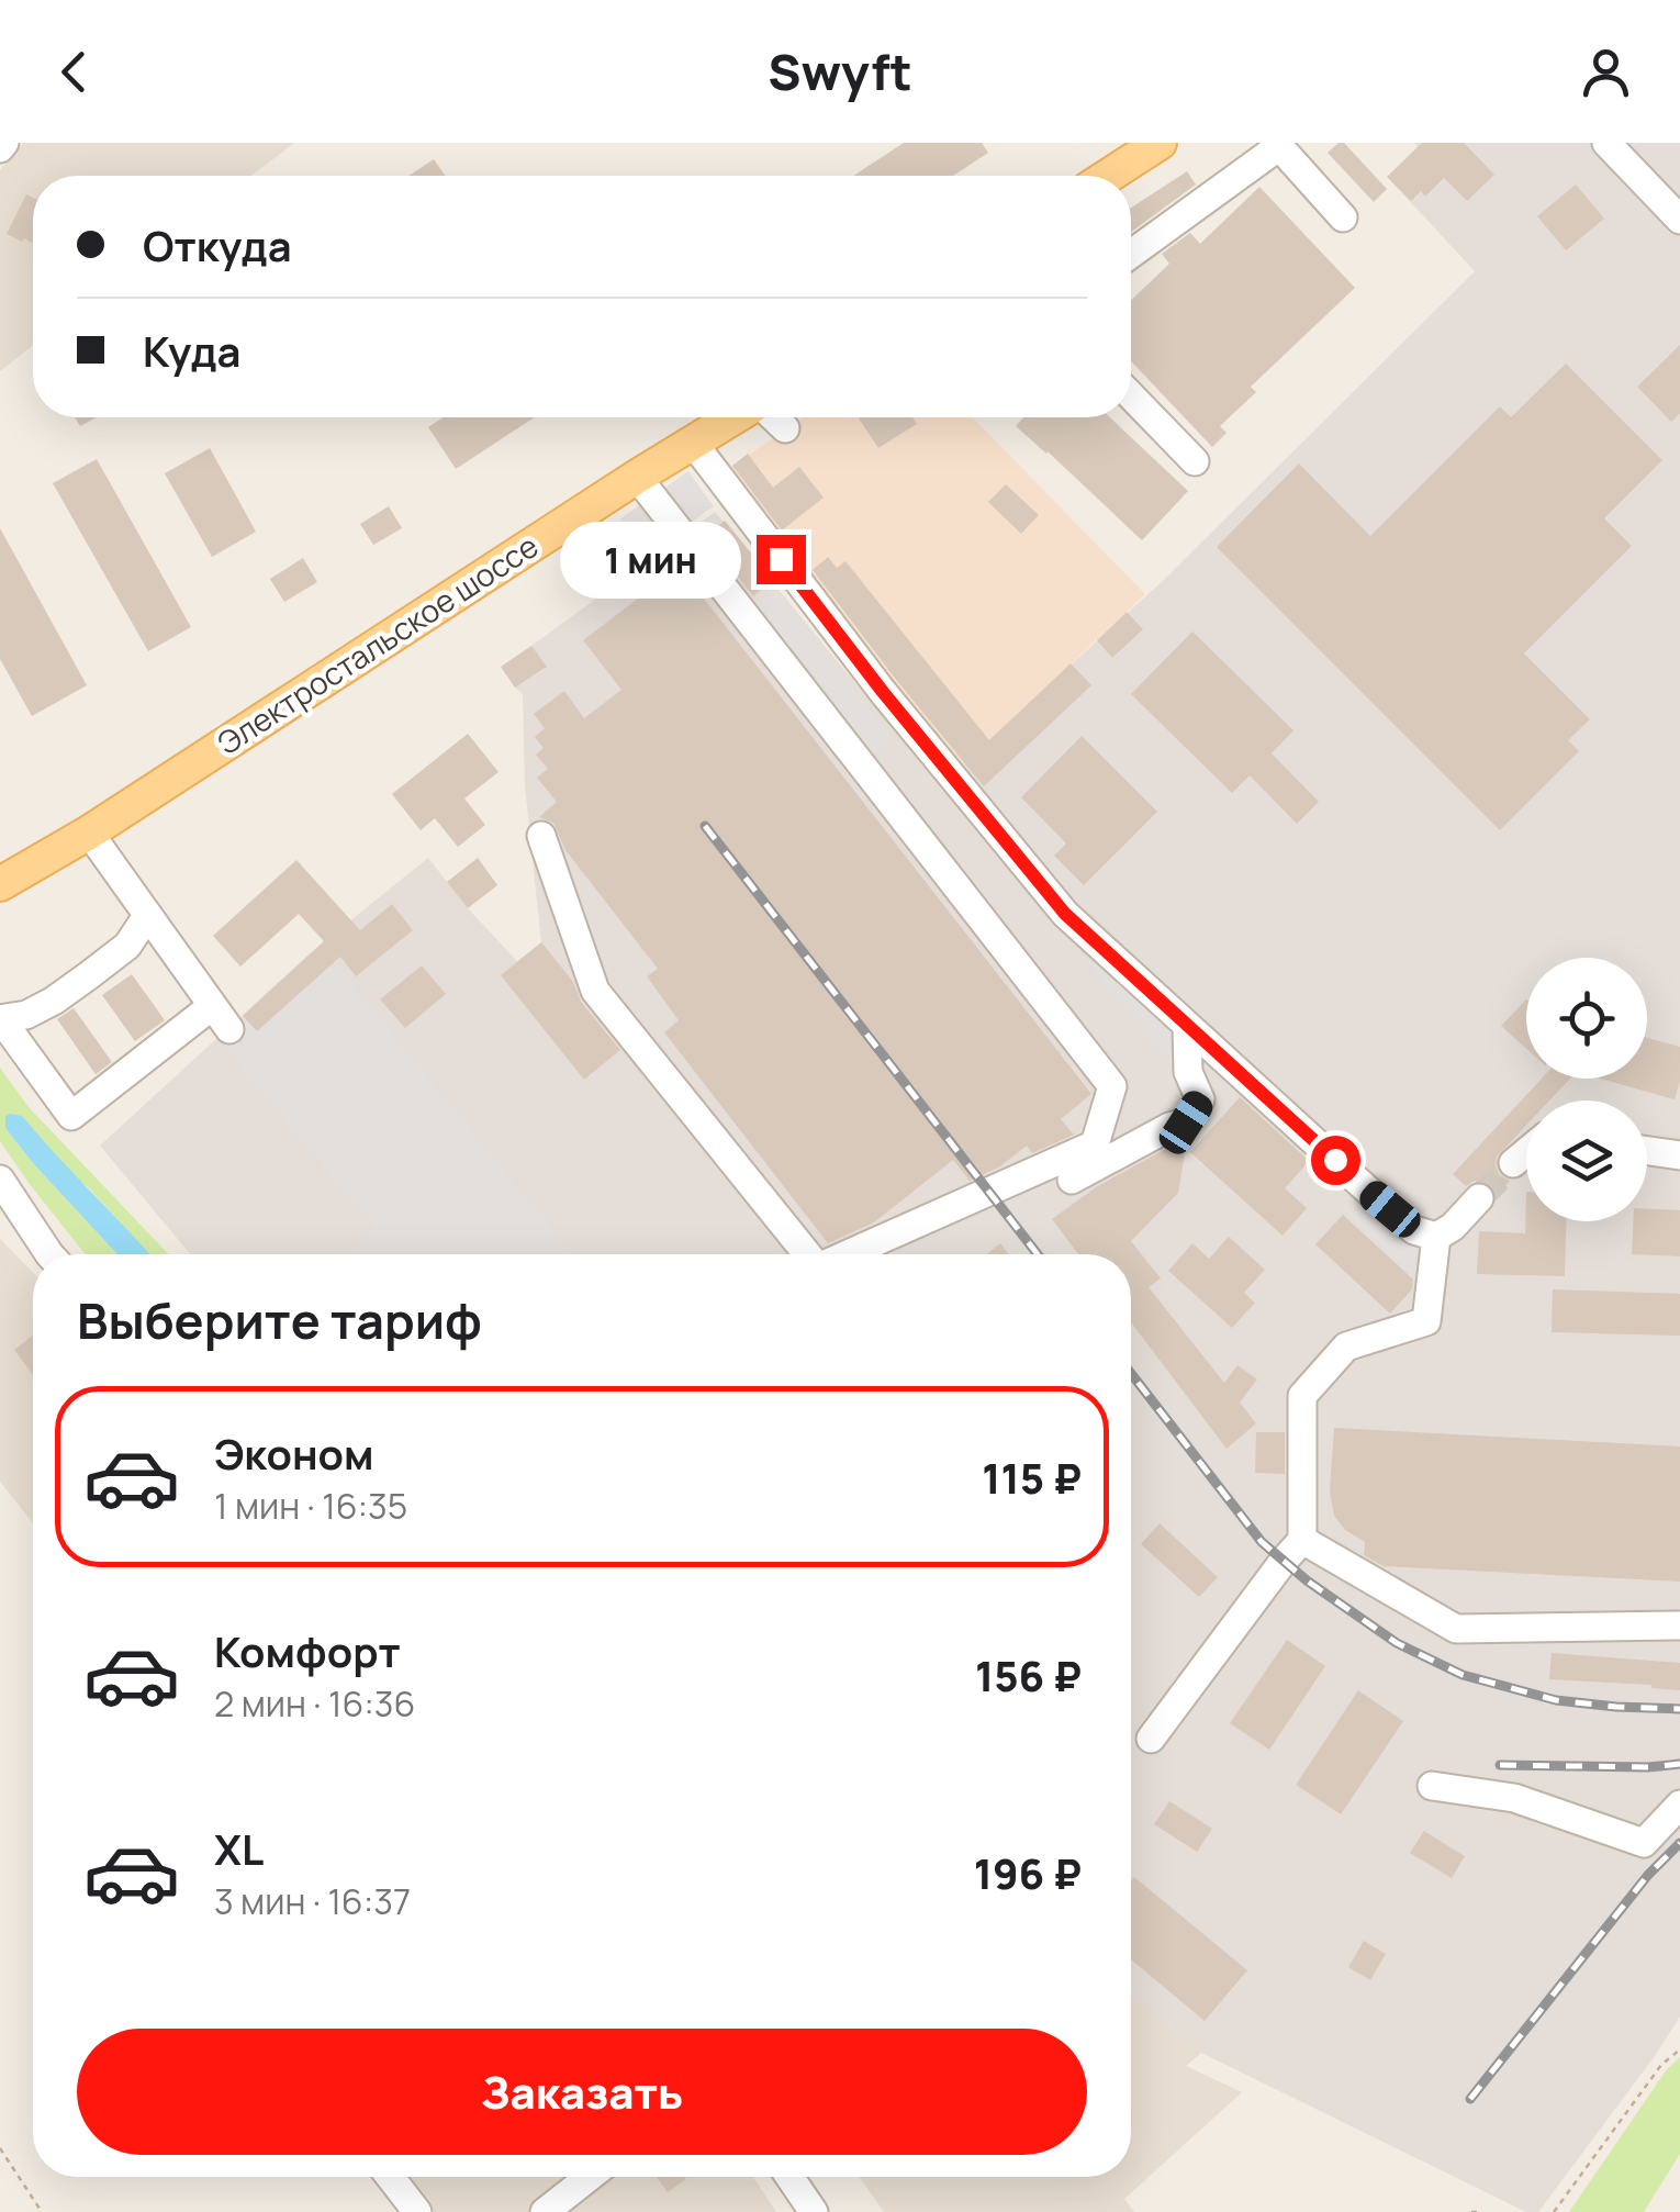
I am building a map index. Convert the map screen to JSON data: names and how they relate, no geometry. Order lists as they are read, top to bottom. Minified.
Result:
{"streets":{"main road":["Электростальское шоссе"]},"page":{"header":"Swyft","banner":["Откуда","Куда"],"bubble":"1 мин","heading":"Выберите тариф","list":[{"name":"Эконом","note":"1 мин · 16:35","value":"115 ₽"},{"name":"Комфорт","note":"2 мин · 16:36","value":"156 ₽"},{"name":"XL","note":"3 мин · 16:37","value":"196 ₽"}],"buttons":"Заказать"}}
